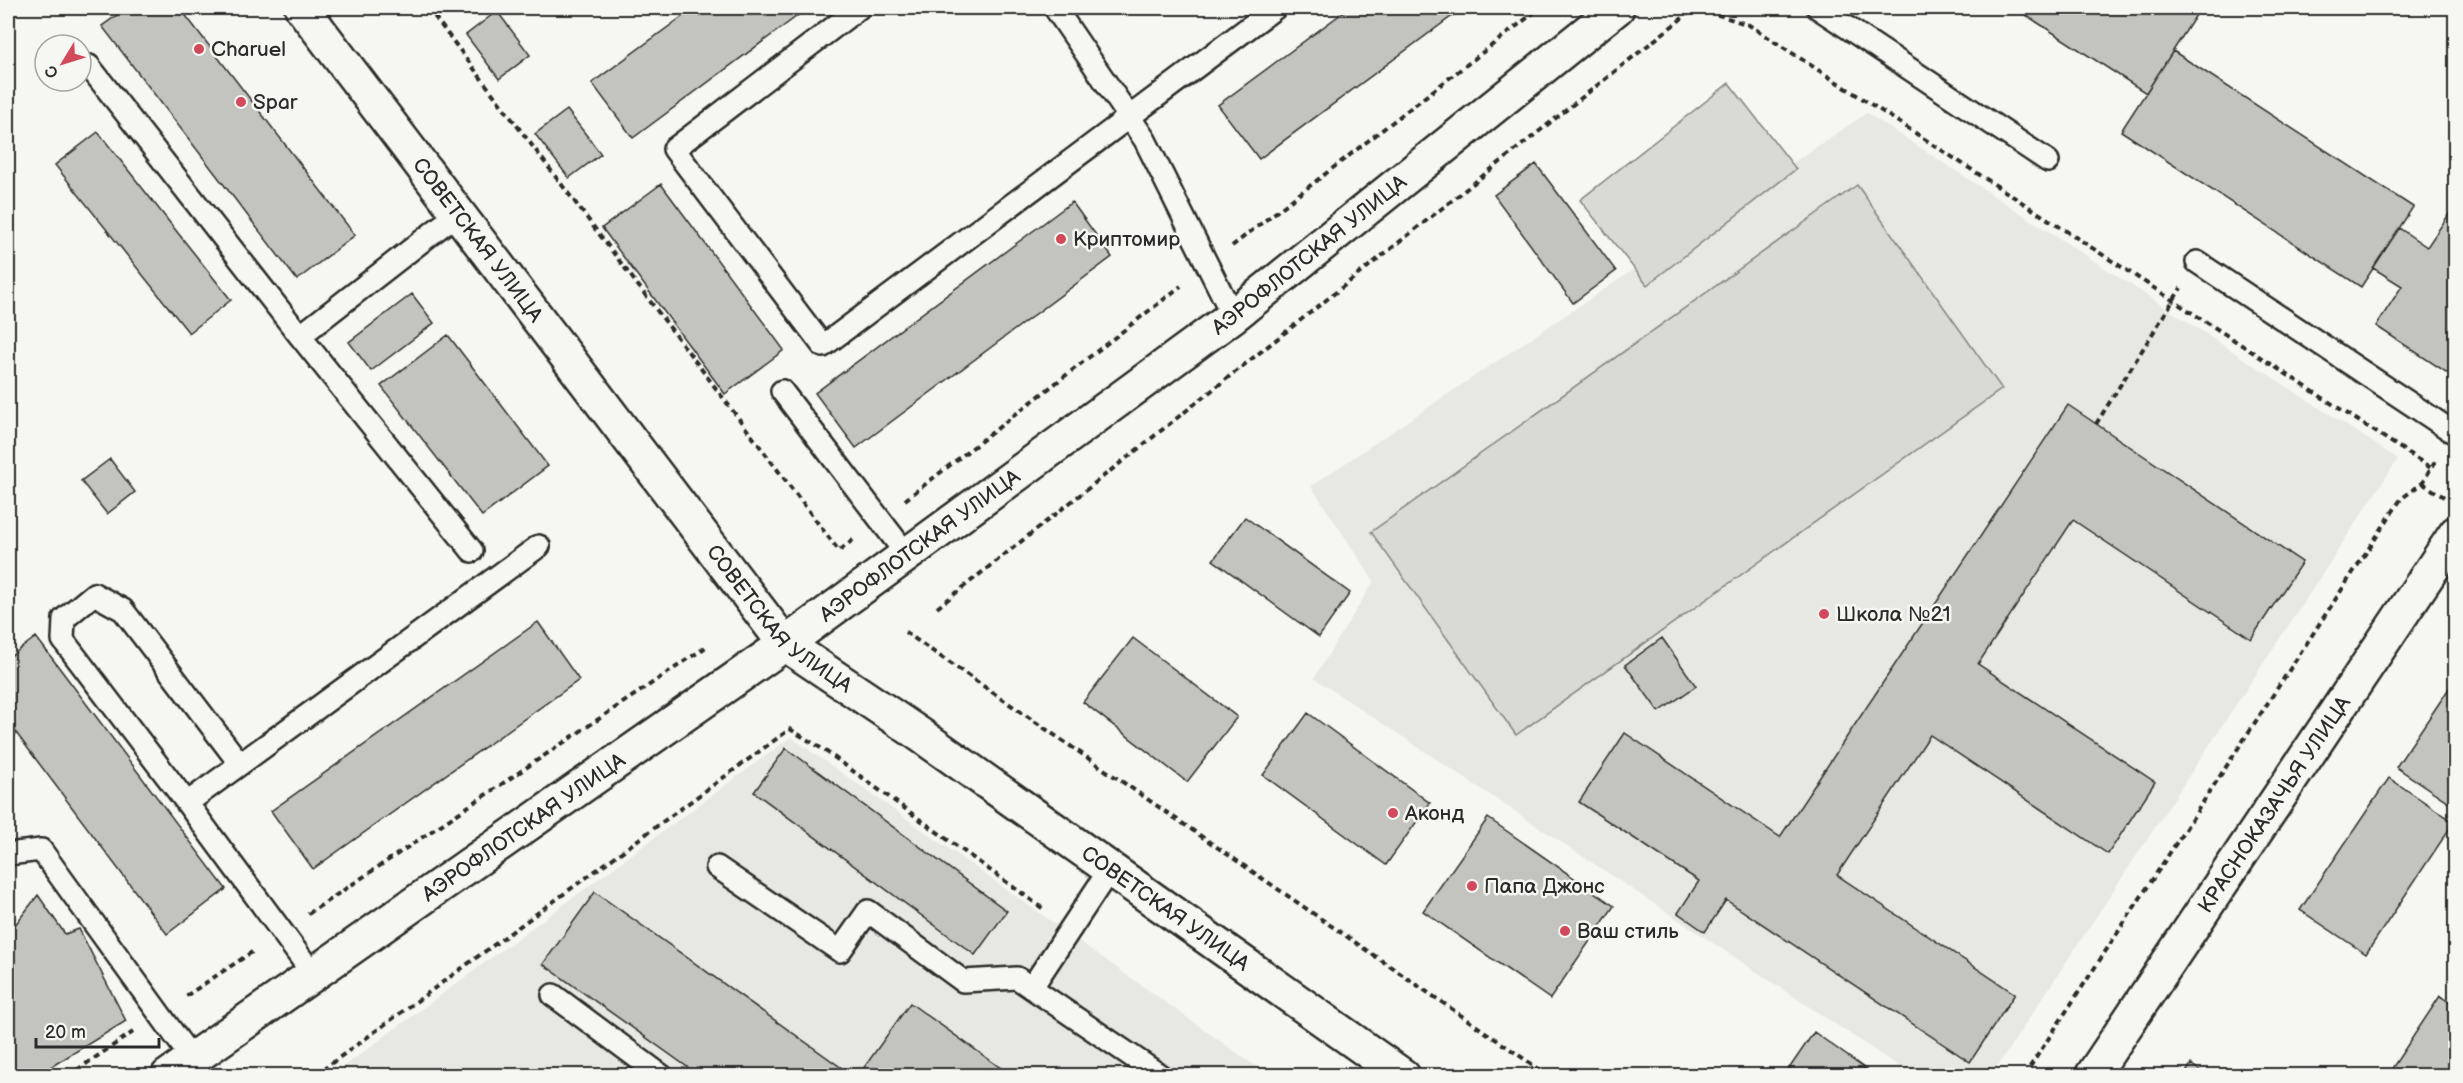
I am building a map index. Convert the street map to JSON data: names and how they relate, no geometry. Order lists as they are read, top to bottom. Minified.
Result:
{"streets":{"street":["СОВЕТСКАЯ УЛИЦА","АЭРОФЛОТСКАЯ УЛИЦА","КРАСНОКАЗАЧЬЯ УЛИЦА"]},"crossings":[["СОВЕТСКАЯ УЛИЦА","АЭРОФЛОТСКАЯ УЛИЦА"]],"places":["Charuel","Spar","Криптомир","Школа №21","Аконд","Папа Джонс","Ваш стиль"],"scale_bar":"20 m","north":"bottom left"}
